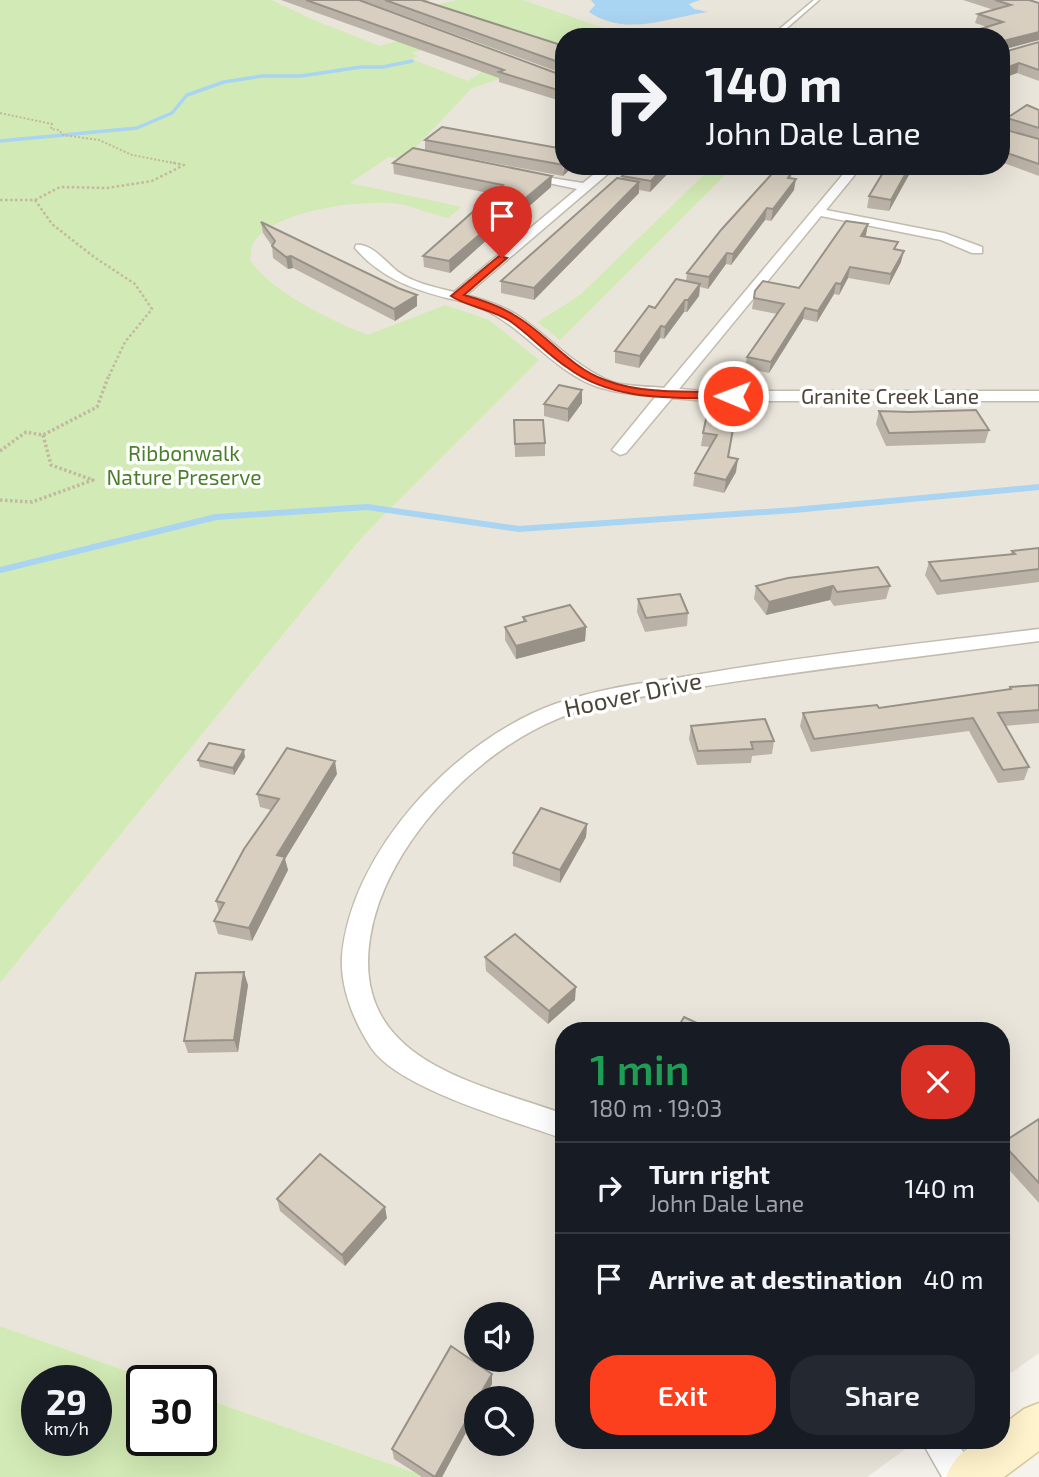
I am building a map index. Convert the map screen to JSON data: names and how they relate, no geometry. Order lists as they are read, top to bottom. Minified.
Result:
{"streets":{"street":["Granite Creek Lane","Hoover Drive"]},"parks":["Ribbonwalk Nature Preserve"],"page":{"turn":["140 m","John Dale Lane"],"heading":["1 min","180 m · 19:03"],"list":[{"name":"Turn right","note":"John Dale Lane","value":"140 m"},{"name":"Arrive at destination","value":"40 m"}],"buttons":["Exit","Share"],"speed":"29 km/h","limit":"30"}}
